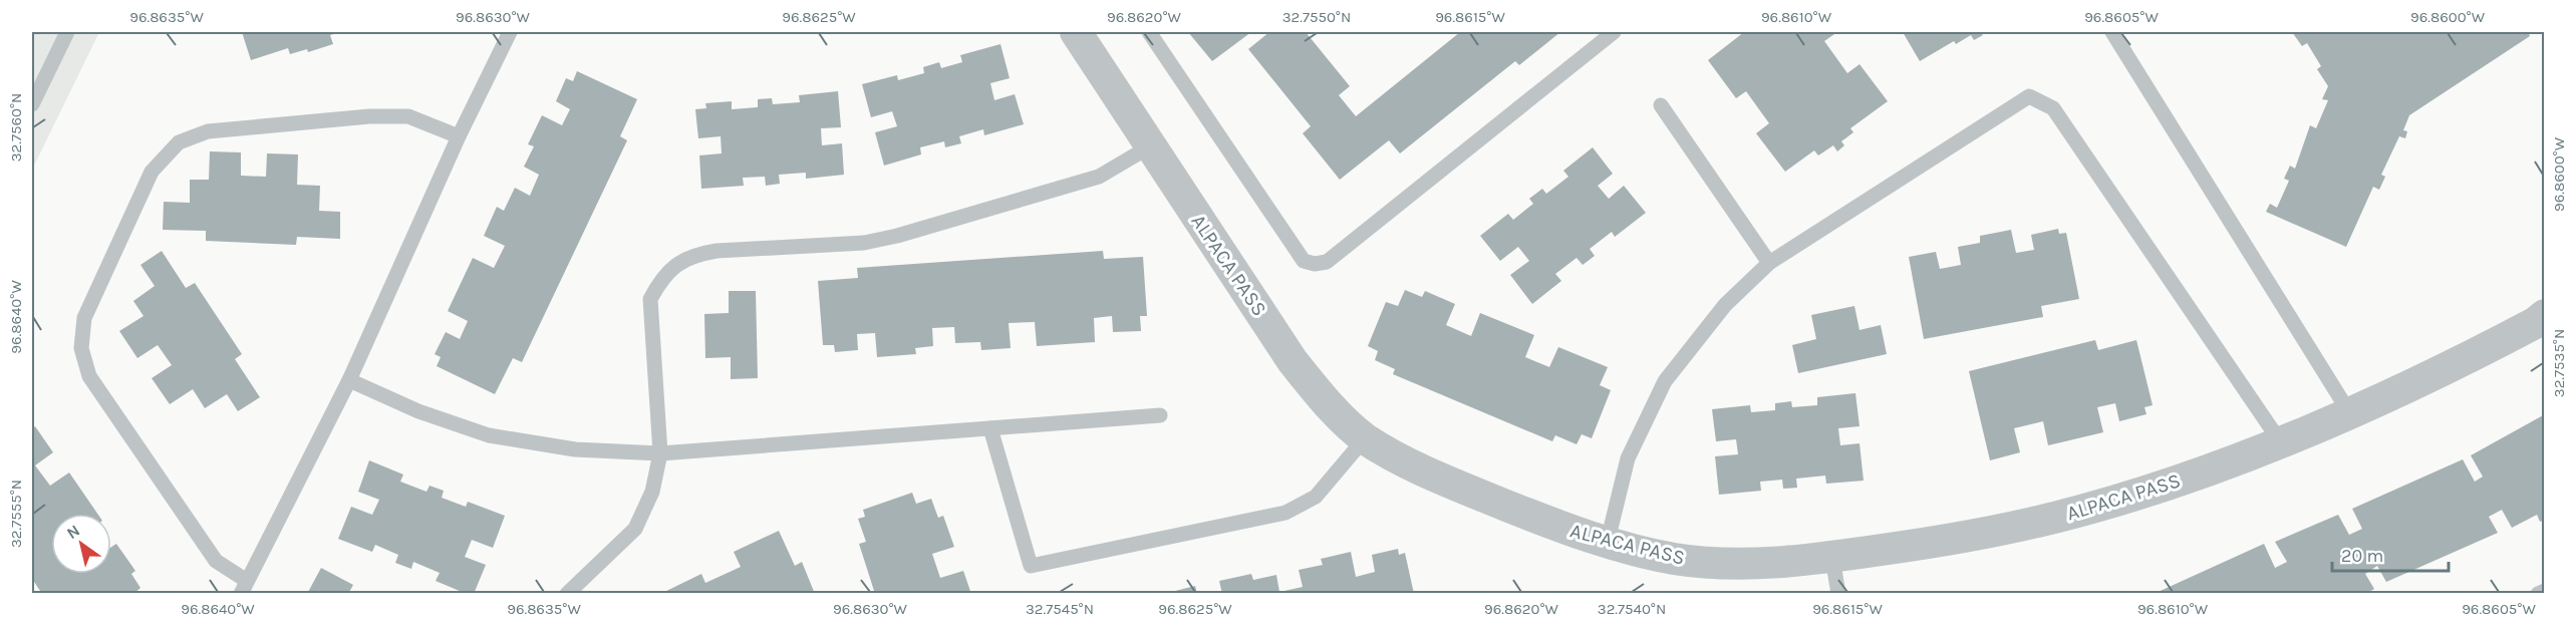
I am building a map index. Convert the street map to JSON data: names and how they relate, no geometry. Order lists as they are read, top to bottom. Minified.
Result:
{"streets":{"street":["ALPACA PASS"]},"scale_bar":"20 m","north":"top left","coordinates":["96.8635°W","96.8630°W","96.8625°W","96.8620°W","32.7550°N","96.8615°W","96.8610°W","96.8605°W","96.8600°W","32.7560°N","96.8640°W","32.7535°N","32.7555°N","32.7545°N","32.7540°N"]}
